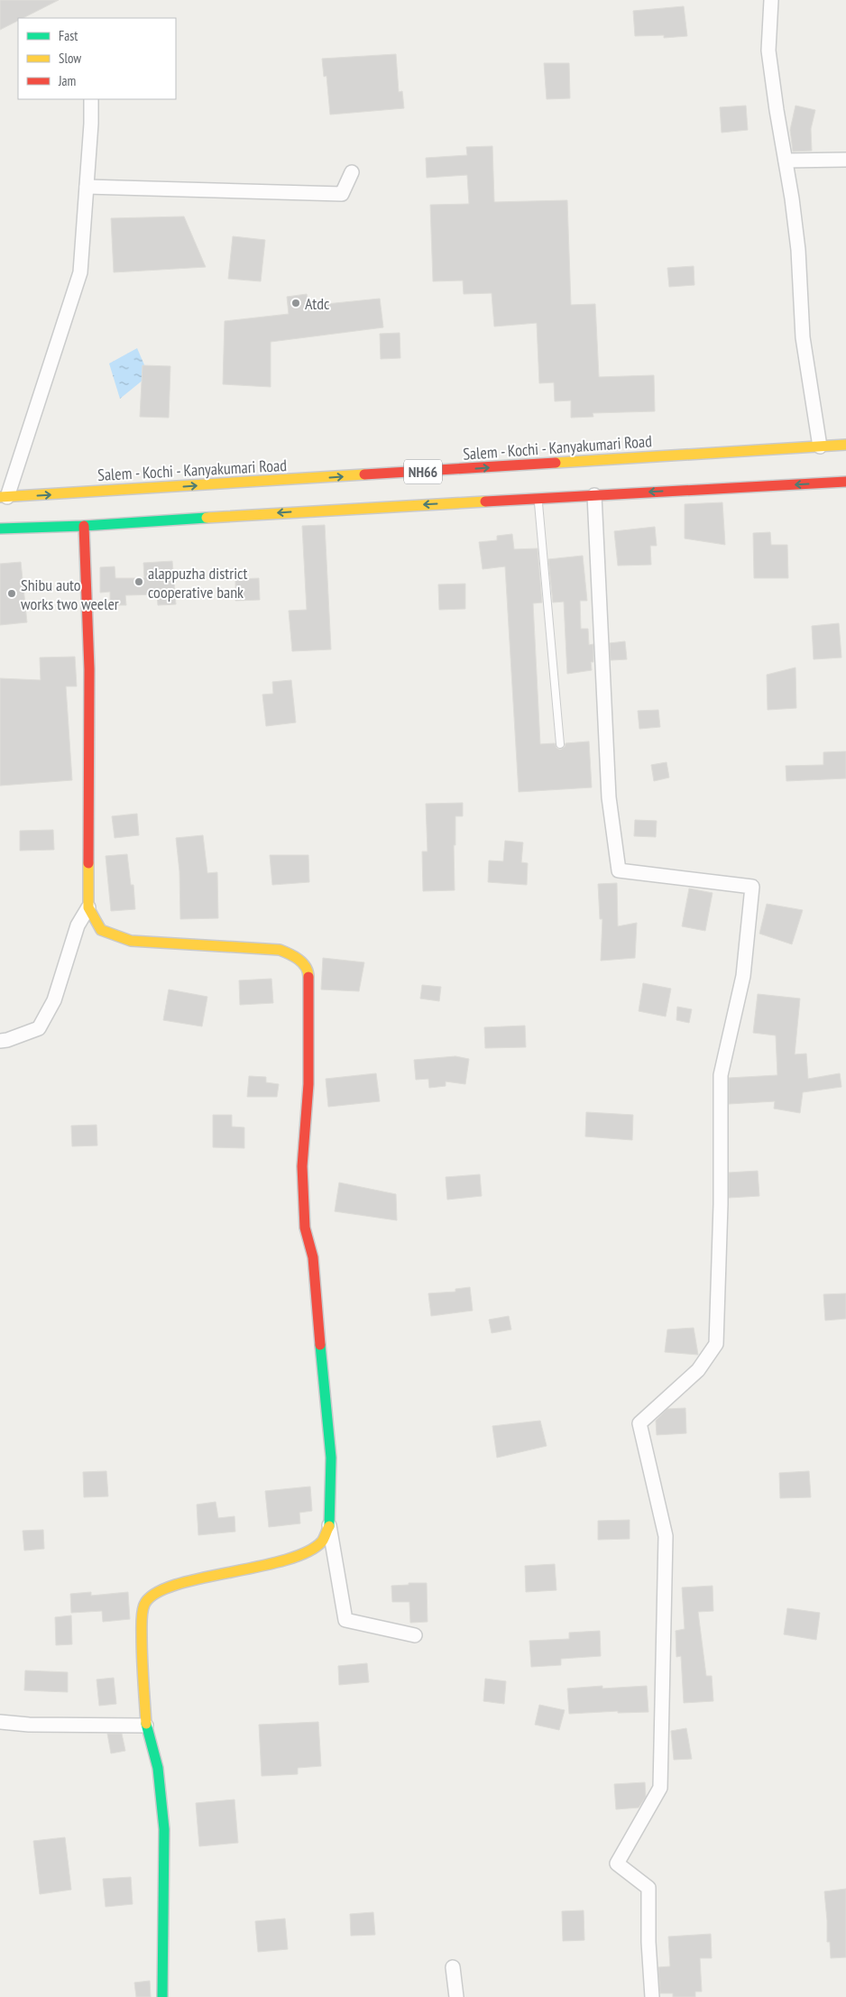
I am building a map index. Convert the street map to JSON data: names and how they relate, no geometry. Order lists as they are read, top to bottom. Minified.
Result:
{"streets":{"main road":["Salem - Kochi - Kanyakumari Road","NH66"]},"places":["Atdc","alappuzha district cooperative bank","Shibu auto works two weeler"],"legend":["Fast","Slow","Jam"]}
